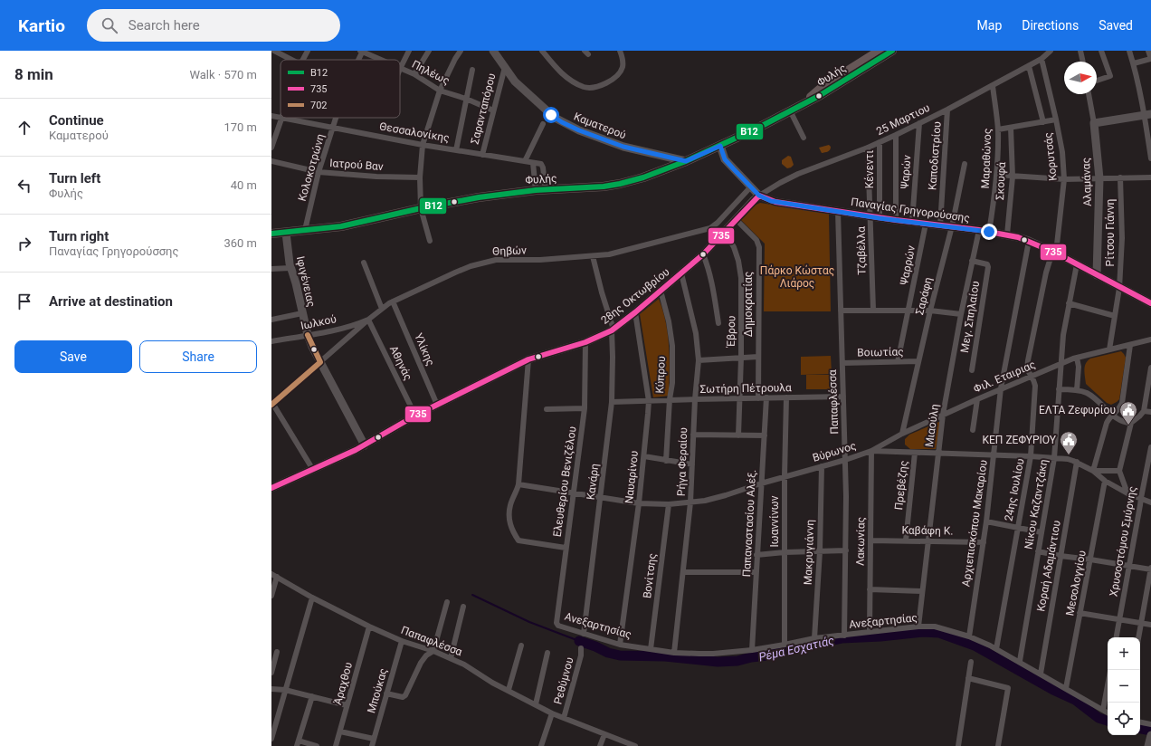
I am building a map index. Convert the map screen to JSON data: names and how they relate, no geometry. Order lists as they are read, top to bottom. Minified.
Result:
{"streets":{"main road":["Φυλής"],"street":["Πηλέως","Σαρανταπόρου","25 Μαρτιου","Καματερού","Θεσσαλονίκης","Καποδιστρίου","Κορυτσάς","Μαραθώνος","Ιατρού Βαν","Κολοκοτρώνη","Κένεντι","Ψαρών","Σκουφά","Αλαμάνας","Παναγίας Γρηγορούσσης","Ρίτσου Γιάννη","Θηβών","Τζαβέλλα","Ψαρρών","Ιφιγένειας","28ης Οκτωβρίου","Σαράφη","Δημοκρατίας","Μεγ. Σπηλαίου","Ιωλκού","Έβρου","Υλίκης","Βοιωτίας","Αθηνάς","Κύπρου","Φιλ. Εταιριας","Σωτήρη Πέτρουλα","Παπαφλέσσα","Μιαούλη","Βύρωνος","Ρήγα Φεραίου","Ναυαρίνου","Ελευθερίου Βενιζέλου","Κανάρη","Πρεβέζης","24ης Ιουλίου","Νίκου Καζαντζάκη","Ιωαννίνων","Παπαναστασίου Αλέξ.","Αρχιεπισκόπου Μακαρίου","Καβάφη Κ.","Λακωνίας","Χρυσοστόμου Σμύρνης","Μακρυγιάννη","Κοραή Αδαμάντιου","Βονίτσης","Μεσολογγίου","Ανεξαρτησίας","Ρεθύμνου","Άραχθου","Μπούκας"]},"crossings":[["Πηλέως","Σαρανταπόρου"],["Πηλέως","Κολοκοτρώνη"],["Φυλής","Καματερού"],["Φυλής","Κολοκοτρώνη"],["Φυλής","Παναγίας Γρηγορούσσης"],["Φυλής","Ιφιγένειας"],["Σαρανταπόρου","Καματερού"],["Σαρανταπόρου","Θεσσαλονίκης"],["25 Μαρτιου","Καποδιστρίου"],["25 Μαρτιου","Κορυτσάς"],["25 Μαρτιου","Μαραθώνος"],["25 Μαρτιου","Κένεντι"],["25 Μαρτιου","Ψαρών"],["25 Μαρτιου","Παναγίας Γρηγορούσσης"],["25 Μαρτιου","Τζαβέλλα"],["25 Μαρτιου","28ης Οκτωβρίου"],["Θεσσαλονίκης","Κολοκοτρώνη"],["Καποδιστρίου","Παναγίας Γρηγορούσσης"],["Κορυτσάς","Παναγίας Γρηγορούσσης"],["Κορυτσάς","24ης Ιουλίου"],["Μαραθώνος","Παναγίας Γρηγορούσσης"],["Ιατρού Βαν","Κολοκοτρώνη"],["Κένεντι","Παναγίας Γρηγορούσσης"],["Ψαρών","Παναγίας Γρηγορούσσης"],["Σκουφά","Παναγίας Γρηγορούσσης"],["Αλαμάνας","Παναγίας Γρηγορούσσης"],["Παναγίας Γρηγορούσσης","Ρίτσου Γιάννη"],["Παναγίας Γρηγορούσσης","Θηβών"],["Παναγίας Γρηγορούσσης","Τζαβέλλα"],["Παναγίας Γρηγορούσσης","Ψαρρών"],["Παναγίας Γρηγορούσσης","28ης Οκτωβρίου"],["Παναγίας Γρηγορούσσης","Σαράφη"],["Παναγίας Γρηγορούσσης","Παπαφλέσσα"],["Παναγίας Γρηγορούσσης","Μιαούλη"],["Παναγίας Γρηγορούσσης","24ης Ιουλίου"],["Παναγίας Γρηγορούσσης","Νίκου Καζαντζάκη"],["Παναγίας Γρηγορούσσης","Αρχιεπισκόπου Μακαρίου"],["Θηβών","Ιφιγένειας"],["Θηβών","Ιωλκού"],["Θηβών","Υλίκης"],["Θηβών","Αθηνάς"],["Θηβών","Κανάρη"],["Ψαρρών","Βοιωτίας"],["Ιφιγένειας","Ιωλκού"],["28ης Οκτωβρίου","Δημοκρατίας"],["28ης Οκτωβρίου","Έβρου"],["28ης Οκτωβρίου","Υλίκης"],["28ης Οκτωβρίου","Αθηνάς"],["28ης Οκτωβρίου","Κύπρου"],["28ης Οκτωβρίου","Ρήγα Φεραίου"],["28ης Οκτωβρίου","Ναυαρίνου"],["28ης Οκτωβρίου","Ελευθερίου Βενιζέλου"],["28ης Οκτωβρίου","Κανάρη"],["Σαράφη","Βοιωτίας"],["Σαράφη","Φιλ. Εταιριας"],["Δημοκρατίας","Σωτήρη Πέτρουλα"],["Μεγ. Σπηλαίου","Μιαούλη"],["Ιωλκού","Αθηνάς"],["Έβρου","Σωτήρη Πέτρουλα"],["Βοιωτίας","Παπαφλέσσα"],["Κύπρου","Σωτήρη Πέτρουλα"],["Φιλ. Εταιριας","Μιαούλη"],["Φιλ. Εταιριας","Βύρωνος"],["Φιλ. Εταιριας","24ης Ιουλίου"],["Φιλ. Εταιριας","Νίκου Καζαντζάκη"],["Φιλ. Εταιριας","Αρχιεπισκόπου Μακαρίου"],["Φιλ. Εταιριας","Λακωνίας"],["Σωτήρη Πέτρουλα","Παπαφλέσσα"],["Σωτήρη Πέτρουλα","Ρήγα Φεραίου"],["Σωτήρη Πέτρουλα","Ναυαρίνου"],["Σωτήρη Πέτρουλα","Κανάρη"],["Σωτήρη Πέτρουλα","Ιωαννίνων"],["Σωτήρη Πέτρουλα","Παπαναστασίου Αλέξ."],["Παπαφλέσσα","Βύρωνος"],["Παπαφλέσσα","Ανεξαρτησίας"],["Παπαφλέσσα","Ρεθύμνου"],["Παπαφλέσσα","Άραχθου"],["Παπαφλέσσα","Μπούκας"],["Μιαούλη","Βύρωνος"],["Μιαούλη","Καβάφη Κ."],["Μιαούλη","Ανεξαρτησίας"],["Βύρωνος","Ρήγα Φεραίου"],["Βύρωνος","Ναυαρίνου"],["Βύρωνος","Ελευθερίου Βενιζέλου"],["Βύρωνος","Κανάρη"],["Βύρωνος","Πρεβέζης"],["Βύρωνος","24ης Ιουλίου"],["Βύρωνος","Νίκου Καζαντζάκη"],["Βύρωνος","Ιωαννίνων"],["Βύρωνος","Παπαναστασίου Αλέξ."],["Βύρωνος","Αρχιεπισκόπου Μακαρίου"],["Βύρωνος","Λακωνίας"],["Βύρωνος","Χρυσοστόμου Σμύρνης"],["Βύρωνος","Μακρυγιάννη"],["Βύρωνος","Κοραή Αδαμάντιου"],["Βύρωνος","Βονίτσης"],["Βύρωνος","Μεσολογγίου"],["Ρήγα Φεραίου","Ανεξαρτησίας"],["Ναυαρίνου","Ανεξαρτησίας"],["Ελευθερίου Βενιζέλου","Ανεξαρτησίας"],["Κανάρη","Ανεξαρτησίας"],["Πρεβέζης","Καβάφη Κ."],["24ης Ιουλίου","Ανεξαρτησίας"],["Νίκου Καζαντζάκη","Ανεξαρτησίας"],["Ιωαννίνων","Ανεξαρτησίας"],["Παπαναστασίου Αλέξ.","Ανεξαρτησίας"],["Αρχιεπισκόπου Μακαρίου","Καβάφη Κ."],["Αρχιεπισκόπου Μακαρίου","Ανεξαρτησίας"],["Καβάφη Κ.","Λακωνίας"],["Λακωνίας","Ανεξαρτησίας"],["Μακρυγιάννη","Ανεξαρτησίας"],["Κοραή Αδαμάντιου","Ανεξαρτησίας"],["Βονίτσης","Ανεξαρτησίας"],["Μεσολογγίου","Ανεξαρτησίας"]],"water":["Ρέμα Εσχατιάς"],"parks":["Πάρκο Κώστας Λιάρος"],"places":{"public building":["ΕΛΤΑ Ζεφυρίου","ΚΕΠ ΖΕΦΥΡΙΟΥ"]},"lines":["transit line Β12","transit line 735","transit line 702"],"legend":["Β12","735","702"],"north":"right","page":{"header":"Kartio","search":"Search here","nav":["Map","Directions","Saved"],"heading":["8 min","Walk · 570 m"],"list":[["Continue","Καματερού","170 m"],["Turn left","Φυλής","40 m"],["Turn right","Παναγίας Γρηγορούσσης","360 m"],"Arrive at destination"],"buttons":["Save","Share"],"map_buttons":["+","−"]}}
